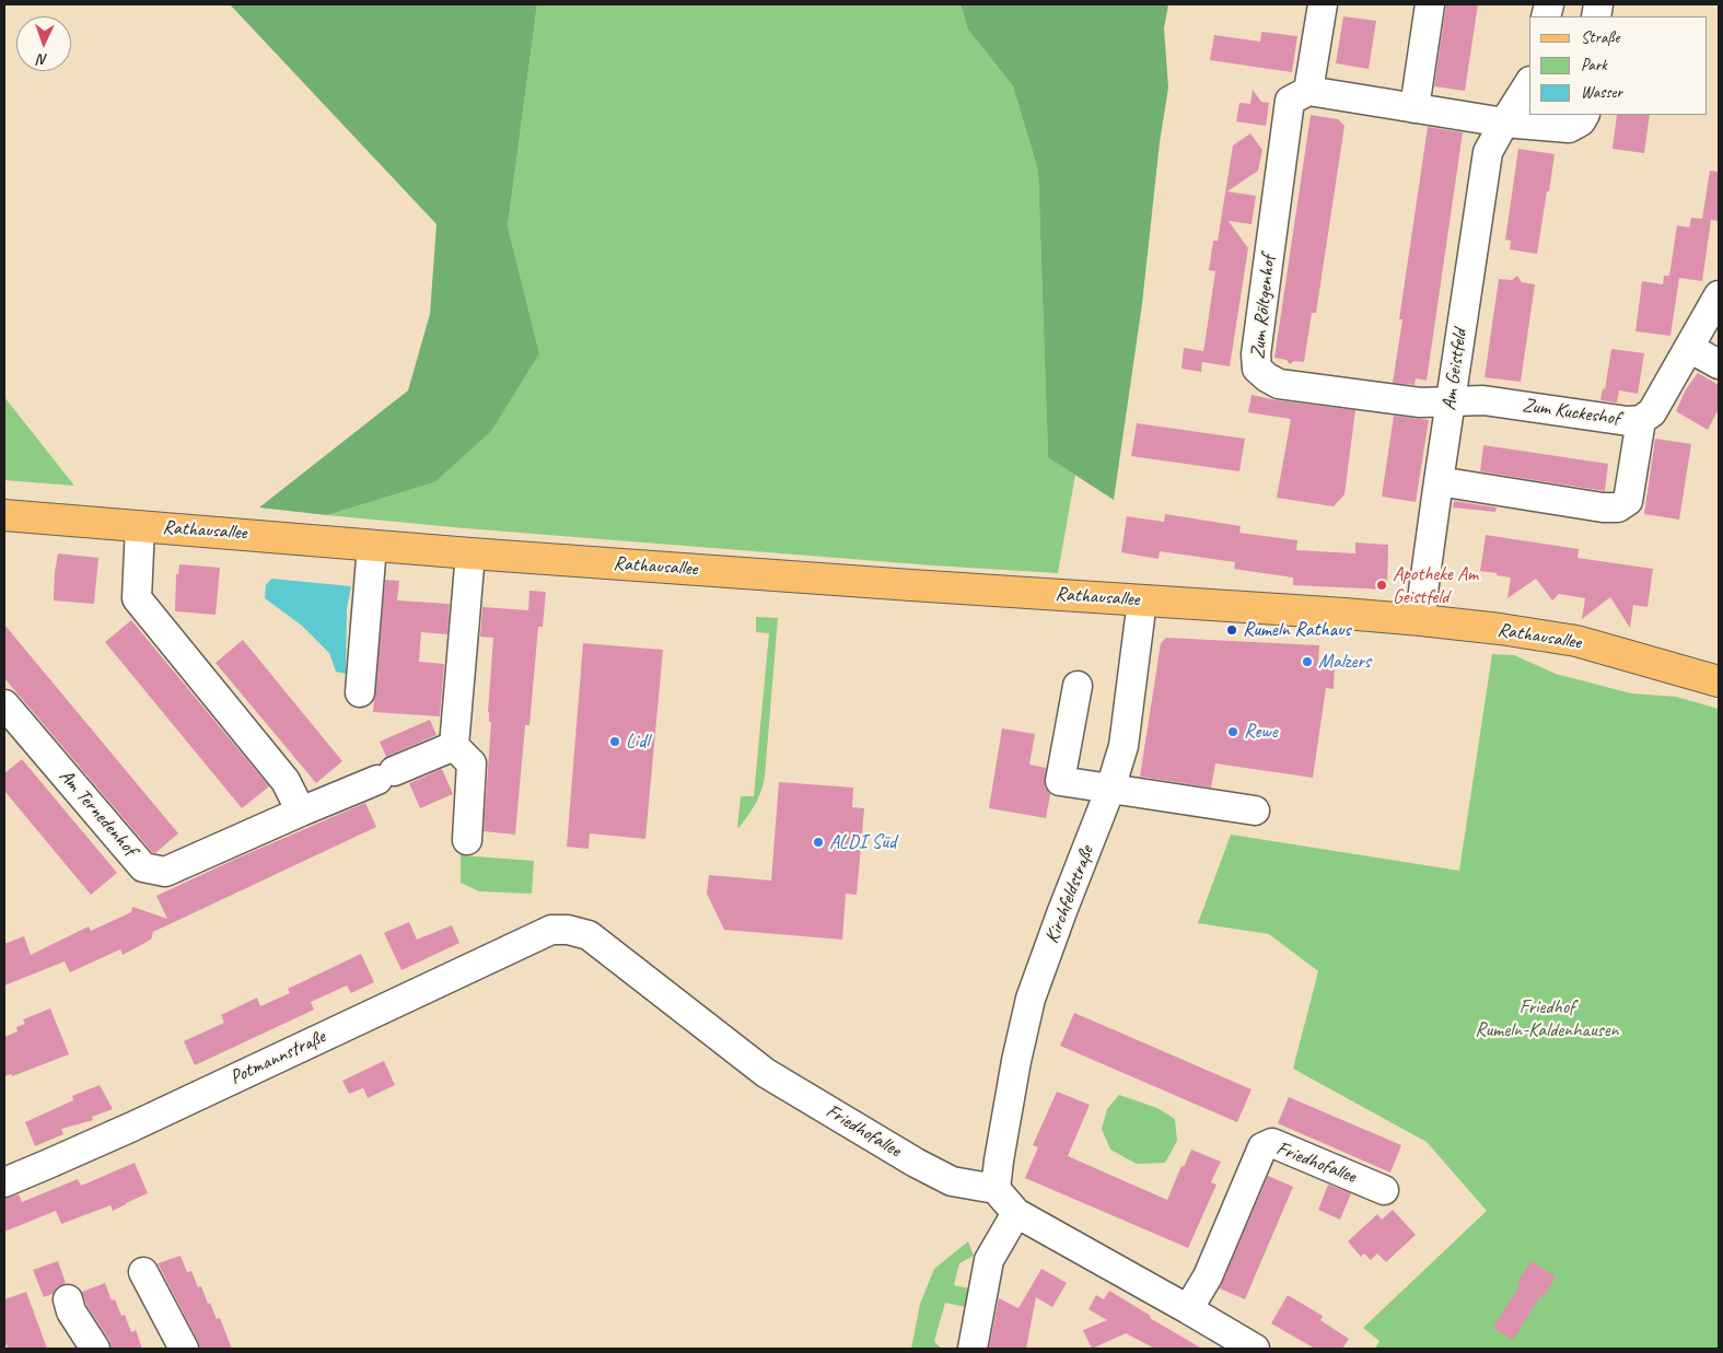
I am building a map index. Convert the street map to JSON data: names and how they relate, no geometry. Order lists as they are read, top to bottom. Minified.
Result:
{"streets":{"main road":["Rathausallee"],"street":["Zum Röltgenhof","Am Geistfeld","Zum Kuckeshof","Am Ternedenhof","Kirchfeldstraße","Potmannstraße","Friedhofallee"]},"crossings":[["Zum Röltgenhof","Am Geistfeld"],["Zum Röltgenhof","Zum Kuckeshof"],["Am Geistfeld","Zum Kuckeshof"],["Am Geistfeld","Rathausallee"],["Rathausallee","Kirchfeldstraße"],["Kirchfeldstraße","Friedhofallee"],["Potmannstraße","Friedhofallee"]],"parks":["Friedhof Rumeln-Kaldenhausen"],"places":["Apotheke Am Geistfeld","Rumeln Rathaus","Malzers","Rewe","Lidl","ALDI Süd"],"legend":["Straße","Park","Wasser"],"north":"bottom"}
